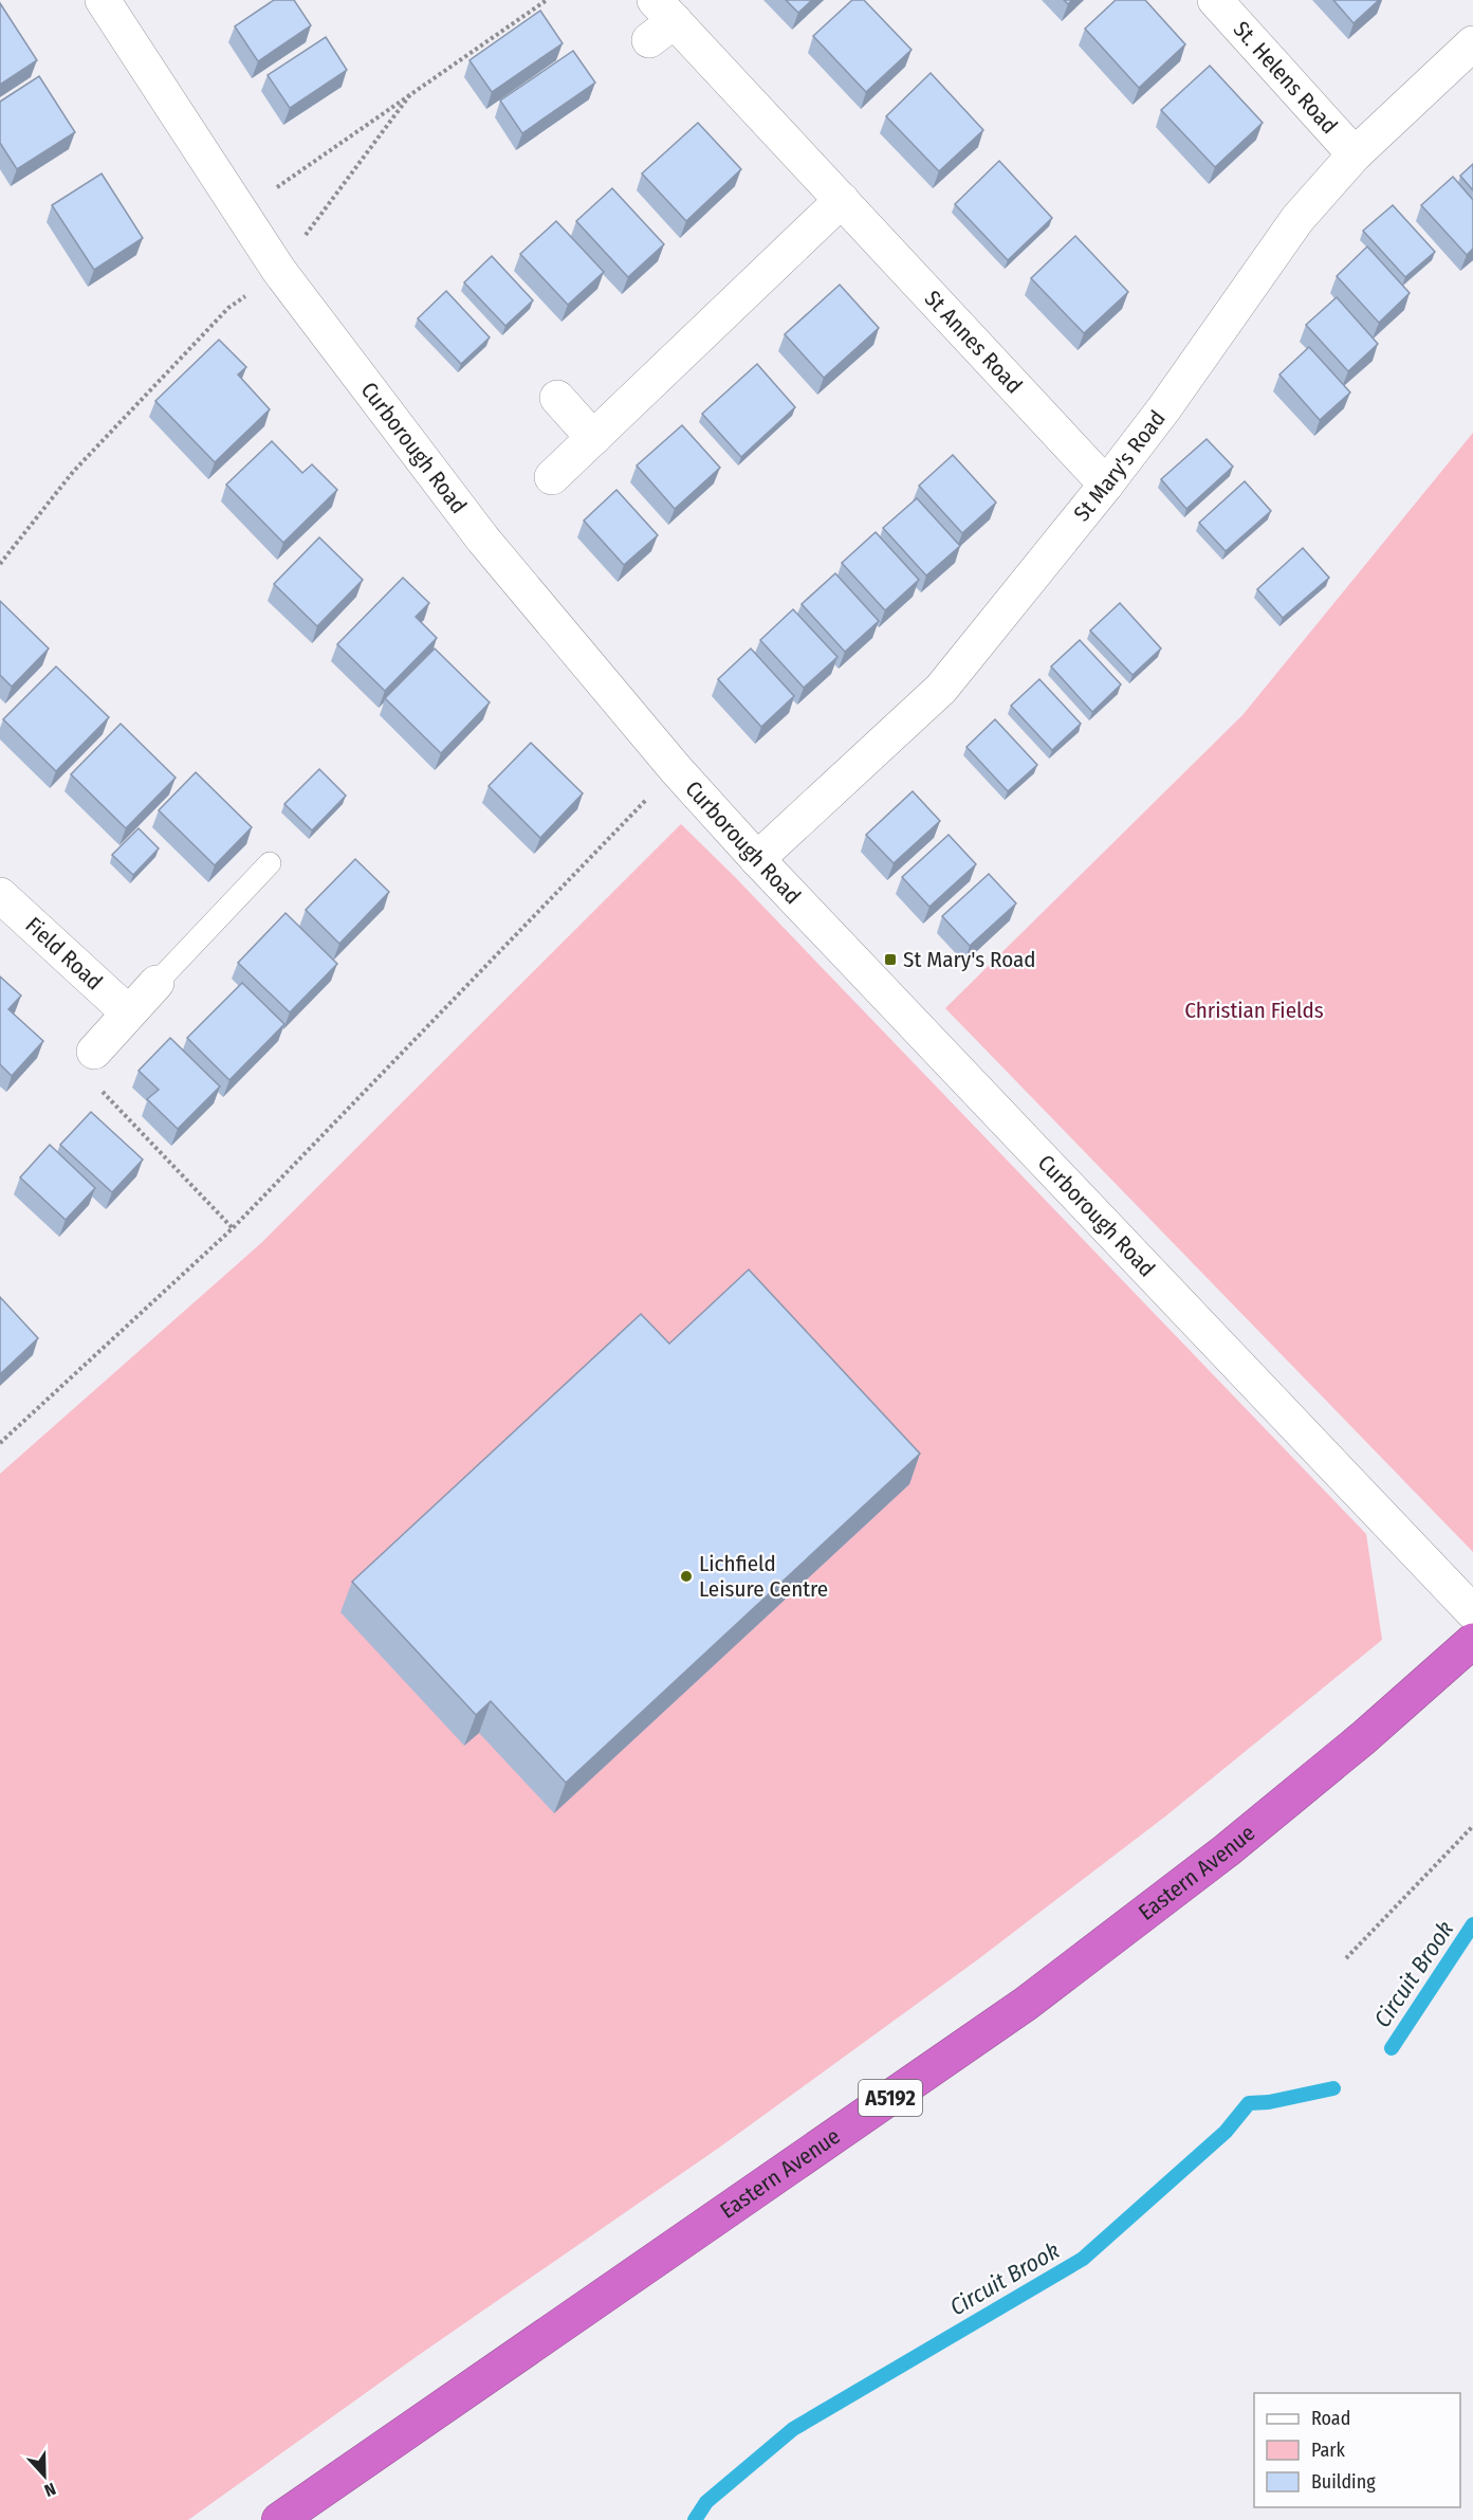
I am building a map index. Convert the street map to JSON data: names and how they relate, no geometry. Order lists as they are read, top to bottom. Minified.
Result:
{"streets":{"highway":["Eastern Avenue","A5192"],"street":["St. Helens Road","St Annes Road","Curborough Road","St Mary's Road","Field Road"]},"crossings":[["St. Helens Road","St Mary's Road"],["St Annes Road","St Mary's Road"],["Curborough Road","St Mary's Road"]],"water":["Circuit Brook"],"parks":["Christian Fields"],"places":{"transit":["St Mary's Road"],"other":["Lichfield Leisure Centre"]},"legend":["Road","Park","Building"],"north":"bottom"}
